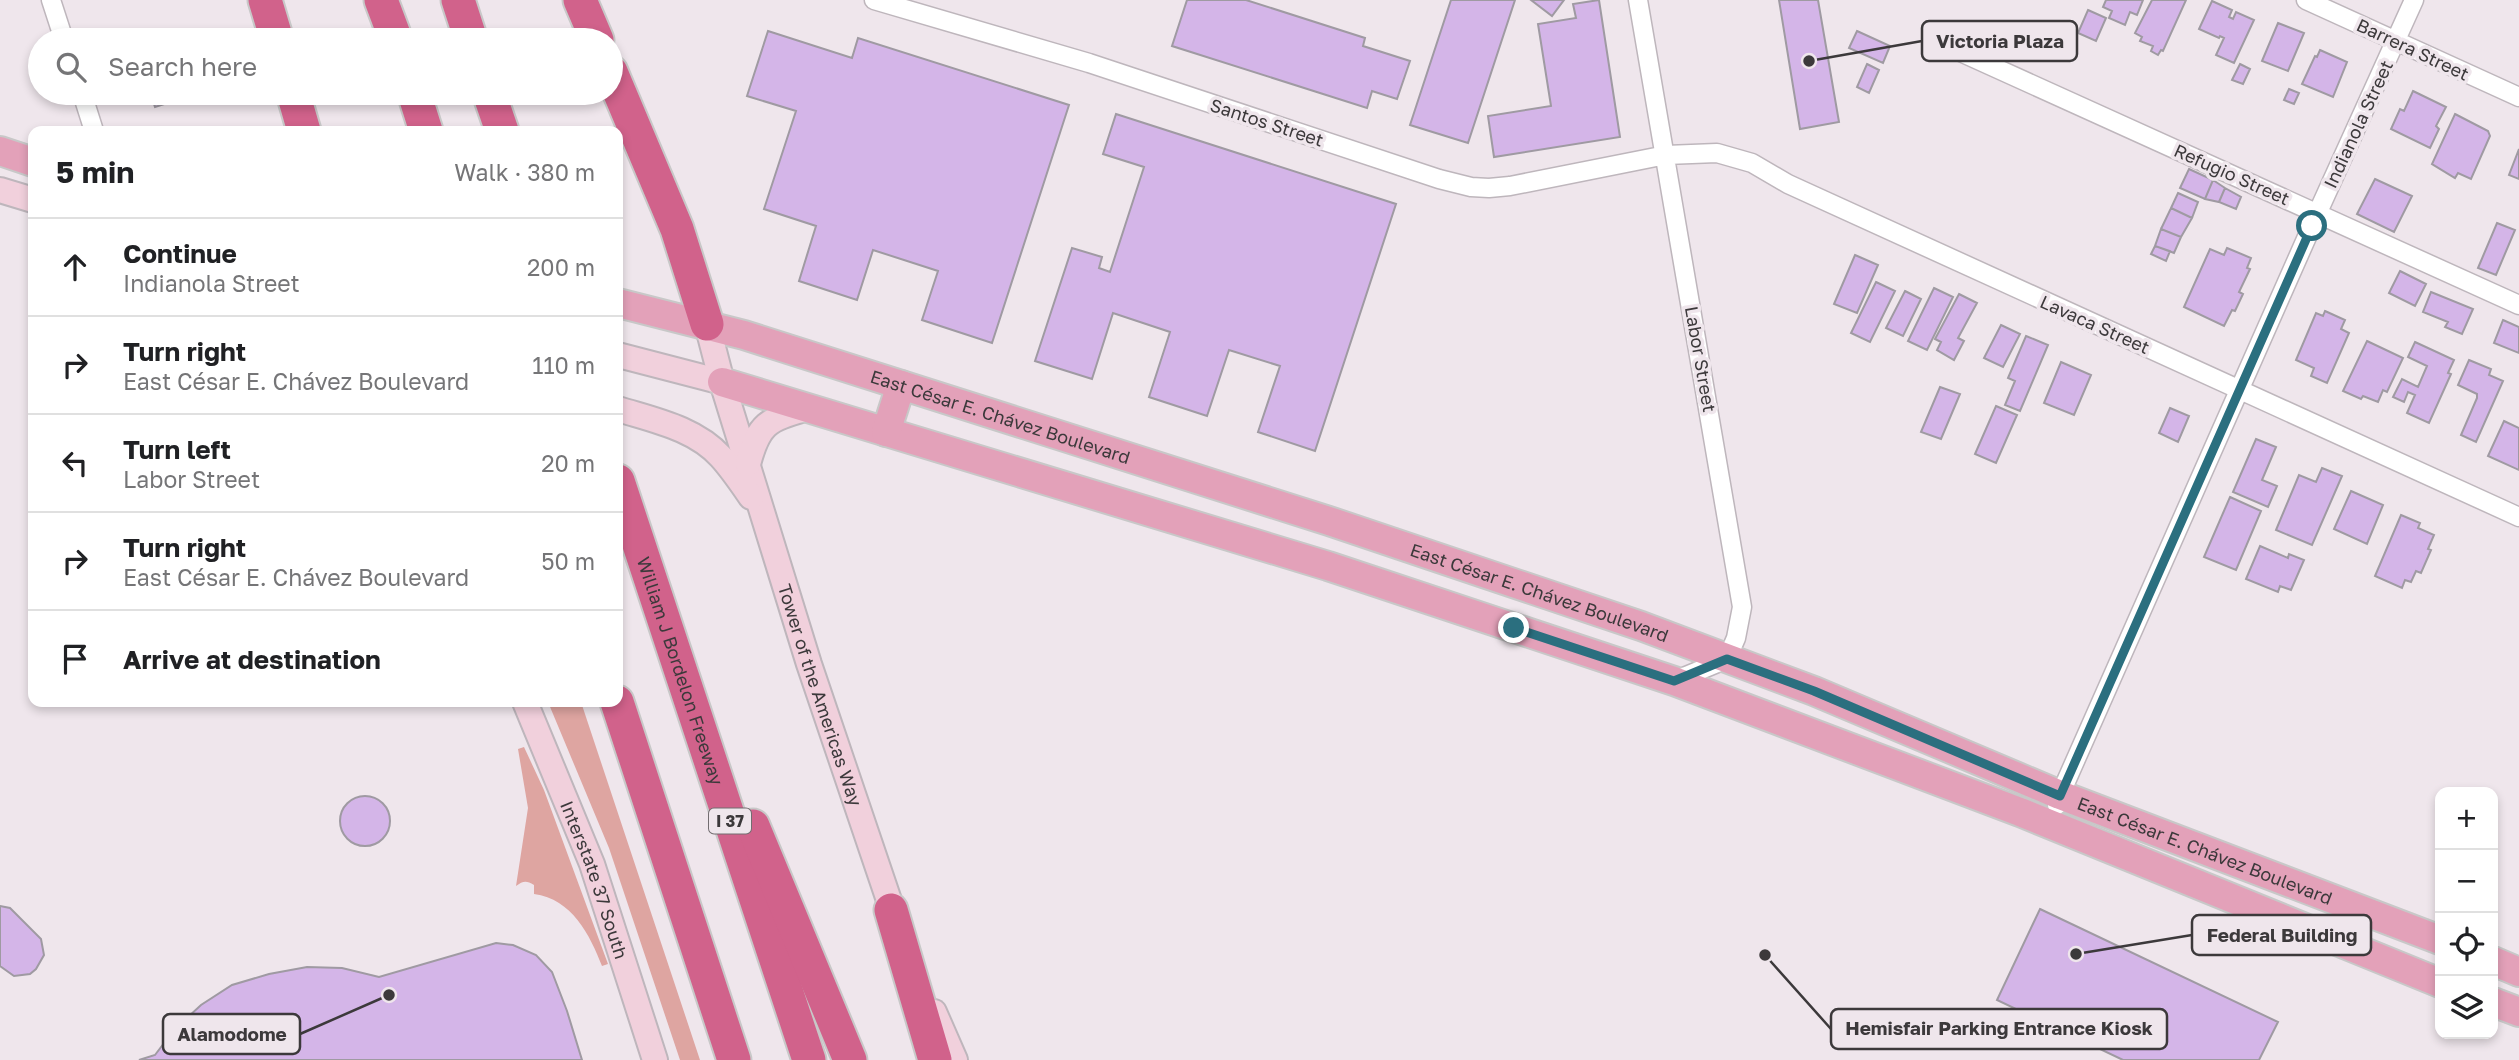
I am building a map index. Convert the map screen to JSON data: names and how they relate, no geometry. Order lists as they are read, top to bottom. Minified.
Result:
{"streets":{"highway":["William J Bordelon Freeway","I 37"],"main road":["East César E. Chávez Boulevard","Tower of the Americas Way","Interstate 37 South"],"street":["Barrera Street","Santos Street","Indianola Street","Refugio Street","Lavaca Street","Labor Street"]},"crossings":[["Barrera Street","Indianola Street"],["Santos Street","Lavaca Street"],["Santos Street","Labor Street"],["Indianola Street","Refugio Street"],["Indianola Street","Lavaca Street"],["Indianola Street","East César E. Chávez Boulevard"],["Lavaca Street","Labor Street"],["Labor Street","East César E. Chávez Boulevard"],["East César E. Chávez Boulevard","Tower of the Americas Way"]],"places":["Victoria Plaza","Federal Building","Hemisfair Parking Entrance Kiosk","Alamodome"],"page":{"search":"Search here","heading":["5 min","Walk · 380 m"],"list":[["Continue","Indianola Street","200 m"],["Turn right","East César E. Chávez Boulevard","110 m"],["Turn left","Labor Street","20 m"],["Turn right","East César E. Chávez Boulevard","50 m"],"Arrive at destination"],"map_buttons":["+","−"]}}
